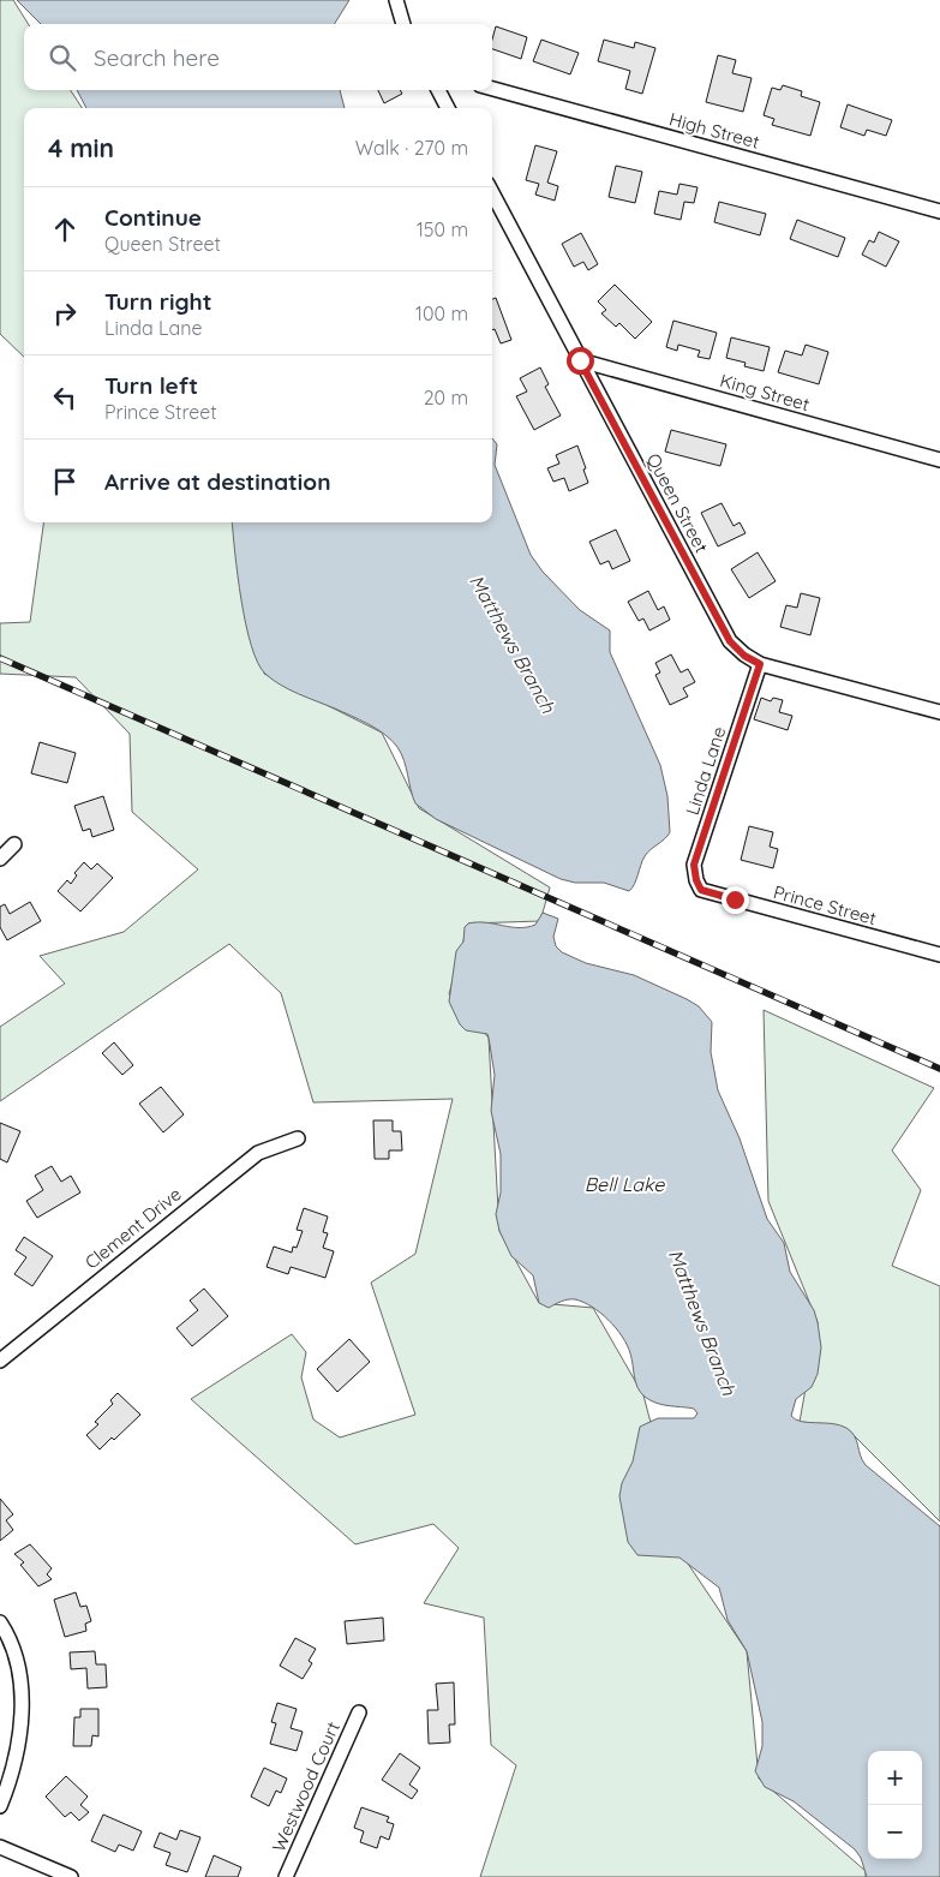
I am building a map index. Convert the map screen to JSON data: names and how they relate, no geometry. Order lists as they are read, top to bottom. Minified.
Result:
{"streets":{"street":["High Street","King Street","Queen Street","Linda Lane","Prince Street","Clement Drive","Westwood Court"]},"crossings":[["King Street","Queen Street"],["Queen Street","Linda Lane"],["Linda Lane","Prince Street"]],"water":["Matthews Branch","Bell Lake"],"page":{"search":"Search here","heading":["4 min","Walk · 270 m"],"list":[["Continue","Queen Street","150 m"],["Turn right","Linda Lane","100 m"],["Turn left","Prince Street","20 m"],"Arrive at destination"],"map_buttons":["+","−"]}}
